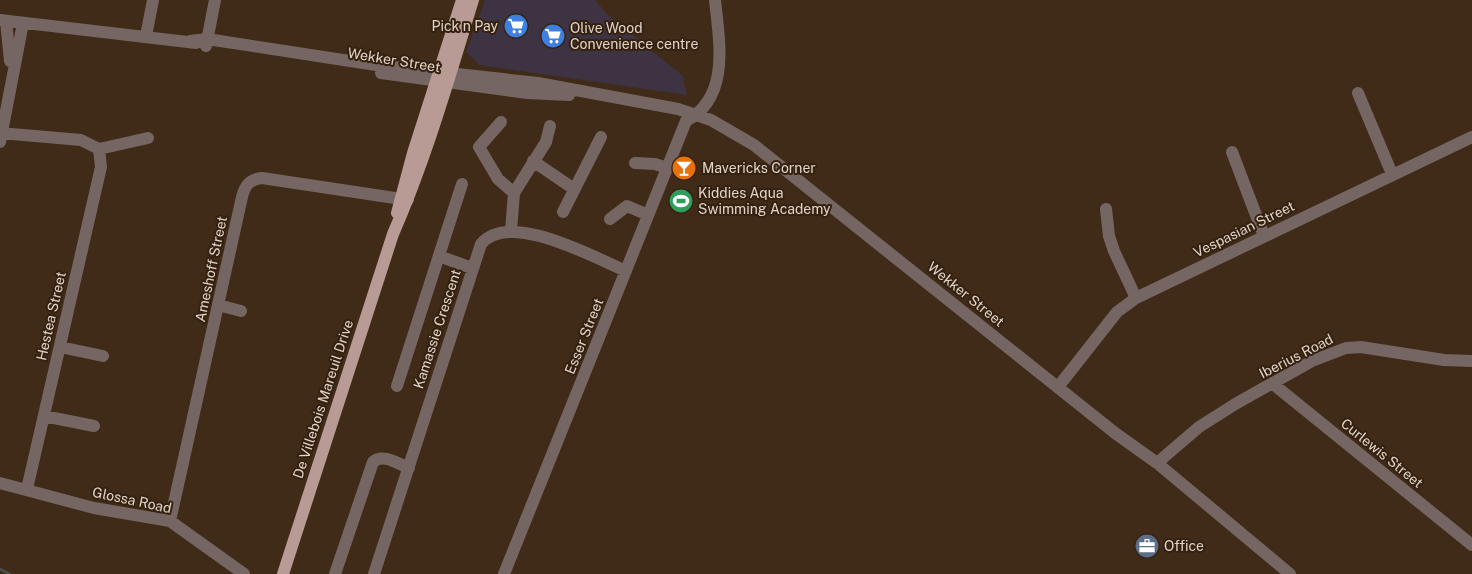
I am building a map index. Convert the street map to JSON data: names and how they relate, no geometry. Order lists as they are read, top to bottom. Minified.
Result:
{"streets":{"main road":["De Villebois Mareuil Drive"],"street":["Wekker Street","Vespasian Street","Ameshoff Street","Hestea Street","Kamassie Crescent","Esser Street","Iberius Road","Curlewis Street","Glossa Road"]},"crossings":[["Wekker Street","Vespasian Street"],["Wekker Street","Esser Street"],["Wekker Street","Iberius Road"],["Wekker Street","De Villebois Mareuil Drive"],["Ameshoff Street","De Villebois Mareuil Drive"],["Ameshoff Street","Glossa Road"],["Hestea Street","Glossa Road"],["Kamassie Crescent","Esser Street"],["Iberius Road","Curlewis Street"]],"places":{"supermarket":["Pick n Pay","Olive Wood Convenience centre"],"bar":["Mavericks Corner"],"sports":["Kiddies Aqua Swimming Academy"],"office":["Office"]}}
